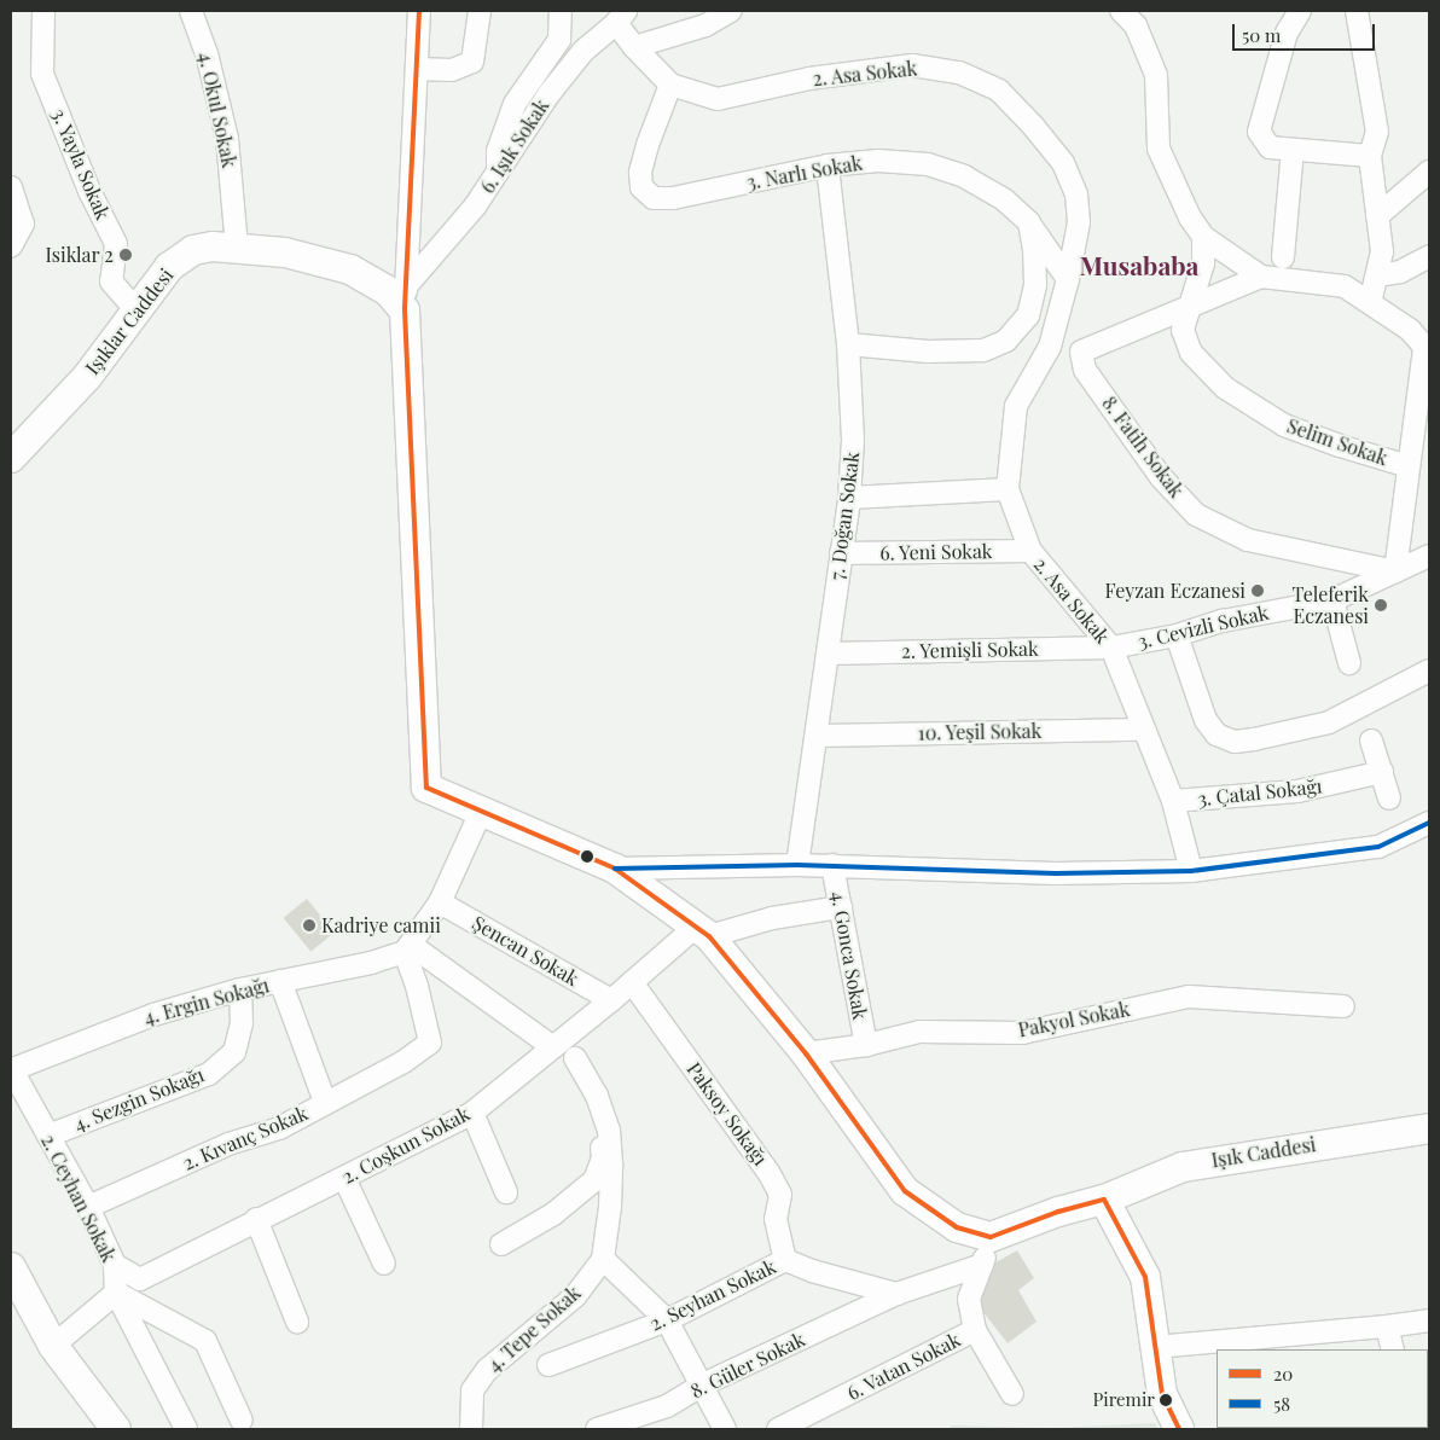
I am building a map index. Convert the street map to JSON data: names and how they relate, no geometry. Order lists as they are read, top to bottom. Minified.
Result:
{"streets":{"main road":["Işıklar Caddesi","Işık Caddesi"],"street":["2. Asa Sokak","4. Okul Sokak","6. Işık Sokak","3. Yayla Sokak","3. Narlı Sokak","Selim Sokak","8. Fatih Sokak","7. Doğan Sokak","6. Yeni Sokak","3. Cevizli Sokak","2. Yemişli Sokak","10. Yeşil Sokak","3. Çatal Sokağı","Şencan Sokak","4. Gonca Sokak","4. Ergin Sokağı","Pakyol Sokak","4. Sezgin Sokağı","Paksoy Sokağı","2. Kıvanç Sokak","2. Coşkun Sokak","2. Ceyhan Sokak","2. Seyhan Sokak","4. Tepe Sokak","8. Güler Sokak","6. Vatan Sokak"]},"crossings":[["2. Asa Sokak","6. Işık Sokak"],["2. Asa Sokak","3. Narlı Sokak"],["2. Asa Sokak","6. Yeni Sokak"],["2. Asa Sokak","3. Cevizli Sokak"],["2. Asa Sokak","2. Yemişli Sokak"],["2. Asa Sokak","10. Yeşil Sokak"],["2. Asa Sokak","3. Çatal Sokağı"],["4. Okul Sokak","Işıklar Caddesi"],["6. Işık Sokak","Işıklar Caddesi"],["3. Yayla Sokak","Işıklar Caddesi"],["3. Narlı Sokak","7. Doğan Sokak"],["Selim Sokak","8. Fatih Sokak"],["8. Fatih Sokak","3. Cevizli Sokak"],["7. Doğan Sokak","6. Yeni Sokak"],["7. Doğan Sokak","2. Yemişli Sokak"],["7. Doğan Sokak","10. Yeşil Sokak"],["3. Cevizli Sokak","2. Yemişli Sokak"],["Şencan Sokak","2. Coşkun Sokak"],["4. Gonca Sokak","Pakyol Sokak"],["4. Ergin Sokağı","4. Sezgin Sokağı"],["4. Ergin Sokağı","2. Kıvanç Sokak"],["4. Ergin Sokağı","2. Ceyhan Sokak"],["4. Sezgin Sokağı","2. Ceyhan Sokak"],["Paksoy Sokağı","2. Coşkun Sokak"],["Paksoy Sokağı","2. Seyhan Sokak"],["2. Kıvanç Sokak","2. Ceyhan Sokak"],["2. Coşkun Sokak","2. Ceyhan Sokak"],["Işık Caddesi","6. Vatan Sokak"],["2. Seyhan Sokak","8. Güler Sokak"]],"districts":["Musababa"],"places":["Isiklar 2","Feyzan Eczanesi","Teleferik Eczanesi","Kadriye camii","Piremir"],"lines":["transit line 20","transit line 58"],"legend":["20","58"],"scale_bar":"50 m"}
